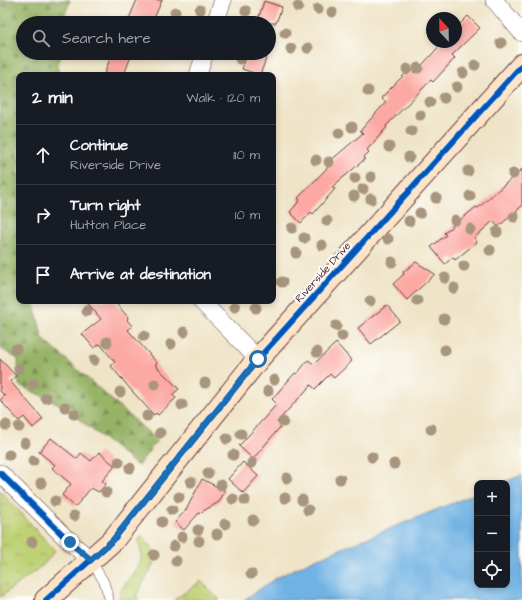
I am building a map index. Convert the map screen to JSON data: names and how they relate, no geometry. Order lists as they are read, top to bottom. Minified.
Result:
{"streets":{"main road":["Riverside Drive"]},"north":"top","page":{"search":"Search here","heading":["2 min","Walk · 120 m"],"list":[["Continue","Riverside Drive","110 m"],["Turn right","Hutton Place","10 m"],"Arrive at destination"],"map_buttons":["+","−"]}}
